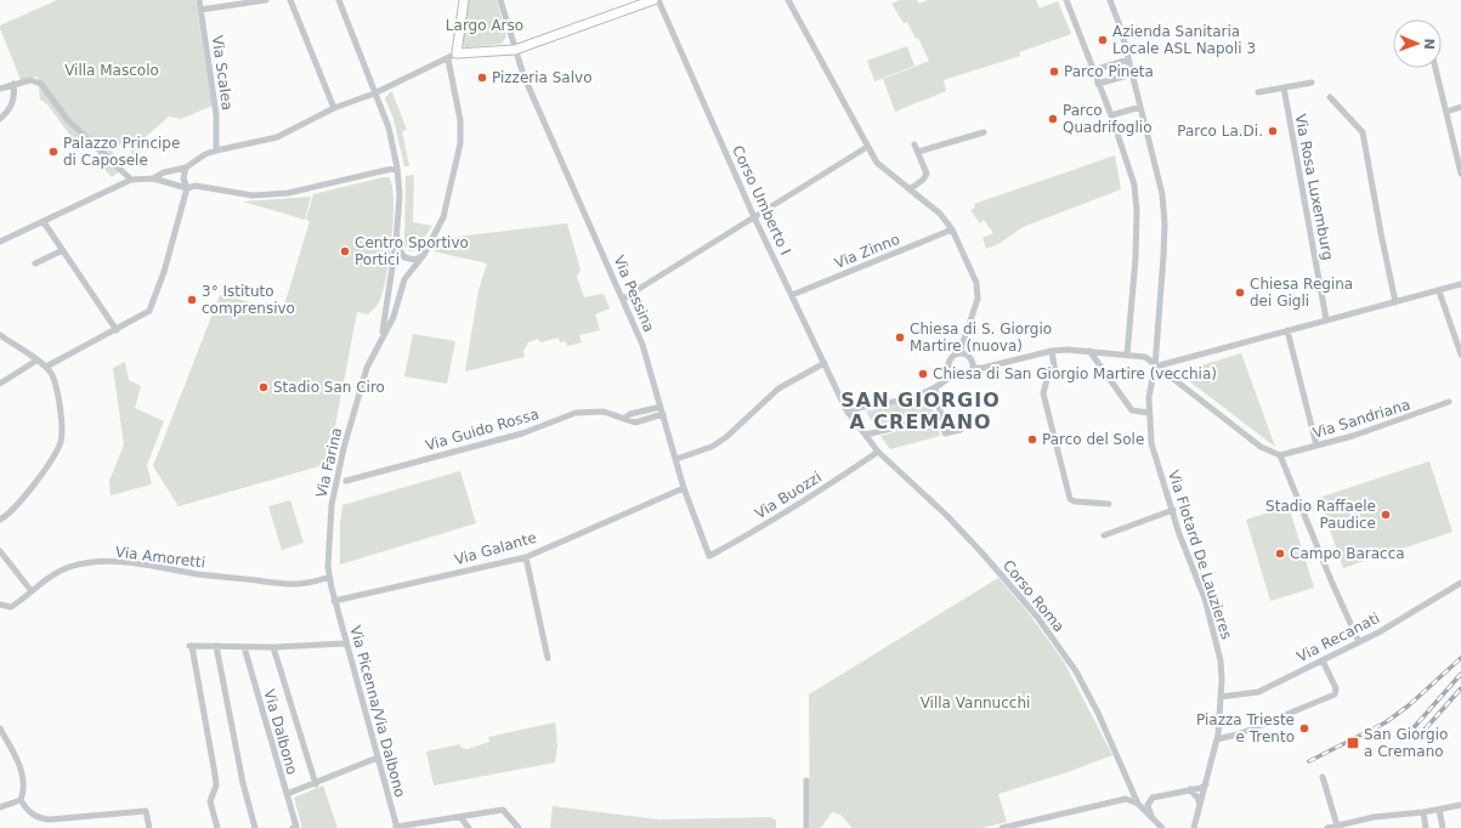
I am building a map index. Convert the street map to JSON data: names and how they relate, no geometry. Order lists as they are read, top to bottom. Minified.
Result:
{"streets":{"street":["Via Scalea","Via Rosa Luxemburg","Corso Umberto I","Via Zinno","Via Pessina","Via Sandriana","Via Guido Rossa","Via Farina","Via Buozzi","Via Galante","Via Flotard De Lauzieres","Via Amoretti","Corso Roma","Via Recanati","Via Picenna/Via Dalbono","Via Dalbono"]},"crossings":[["Corso Umberto I","Via Zinno"],["Corso Umberto I","Corso Roma"],["Via Pessina","Via Guido Rossa"],["Via Pessina","Via Buozzi"],["Via Pessina","Via Galante"],["Via Farina","Via Galante"],["Via Farina","Via Amoretti"],["Via Farina","Via Picenna/Via Dalbono"],["Via Buozzi","Corso Roma"],["Via Galante","Via Picenna/Via Dalbono"],["Via Flotard De Lauzieres","Via Recanati"],["Via Picenna/Via Dalbono","Via Dalbono"]],"districts":["SAN GIORGIO A CREMANO"],"parks":["Largo Arso","Villa Mascolo","Villa Vannucchi"],"places":{"other":["Azienda Sanitaria Locale ASL Napoli 3","Parco Pineta","Pizzeria Salvo","Parco Quadrifoglio","Parco La.Di.","Palazzo Principe di Caposele","Centro Sportivo Portici","Chiesa Regina dei Gigli","3° Istituto comprensivo","Chiesa di S. Giorgio Martire (nuova)","Chiesa di San Giorgio Martire (vecchia)","Stadio San Ciro","Parco del Sole","Stadio Raffaele Paudice","Campo Baracca","Piazza Trieste e Trento"],"transit":["San Giorgio a Cremano"]},"north":"right"}
